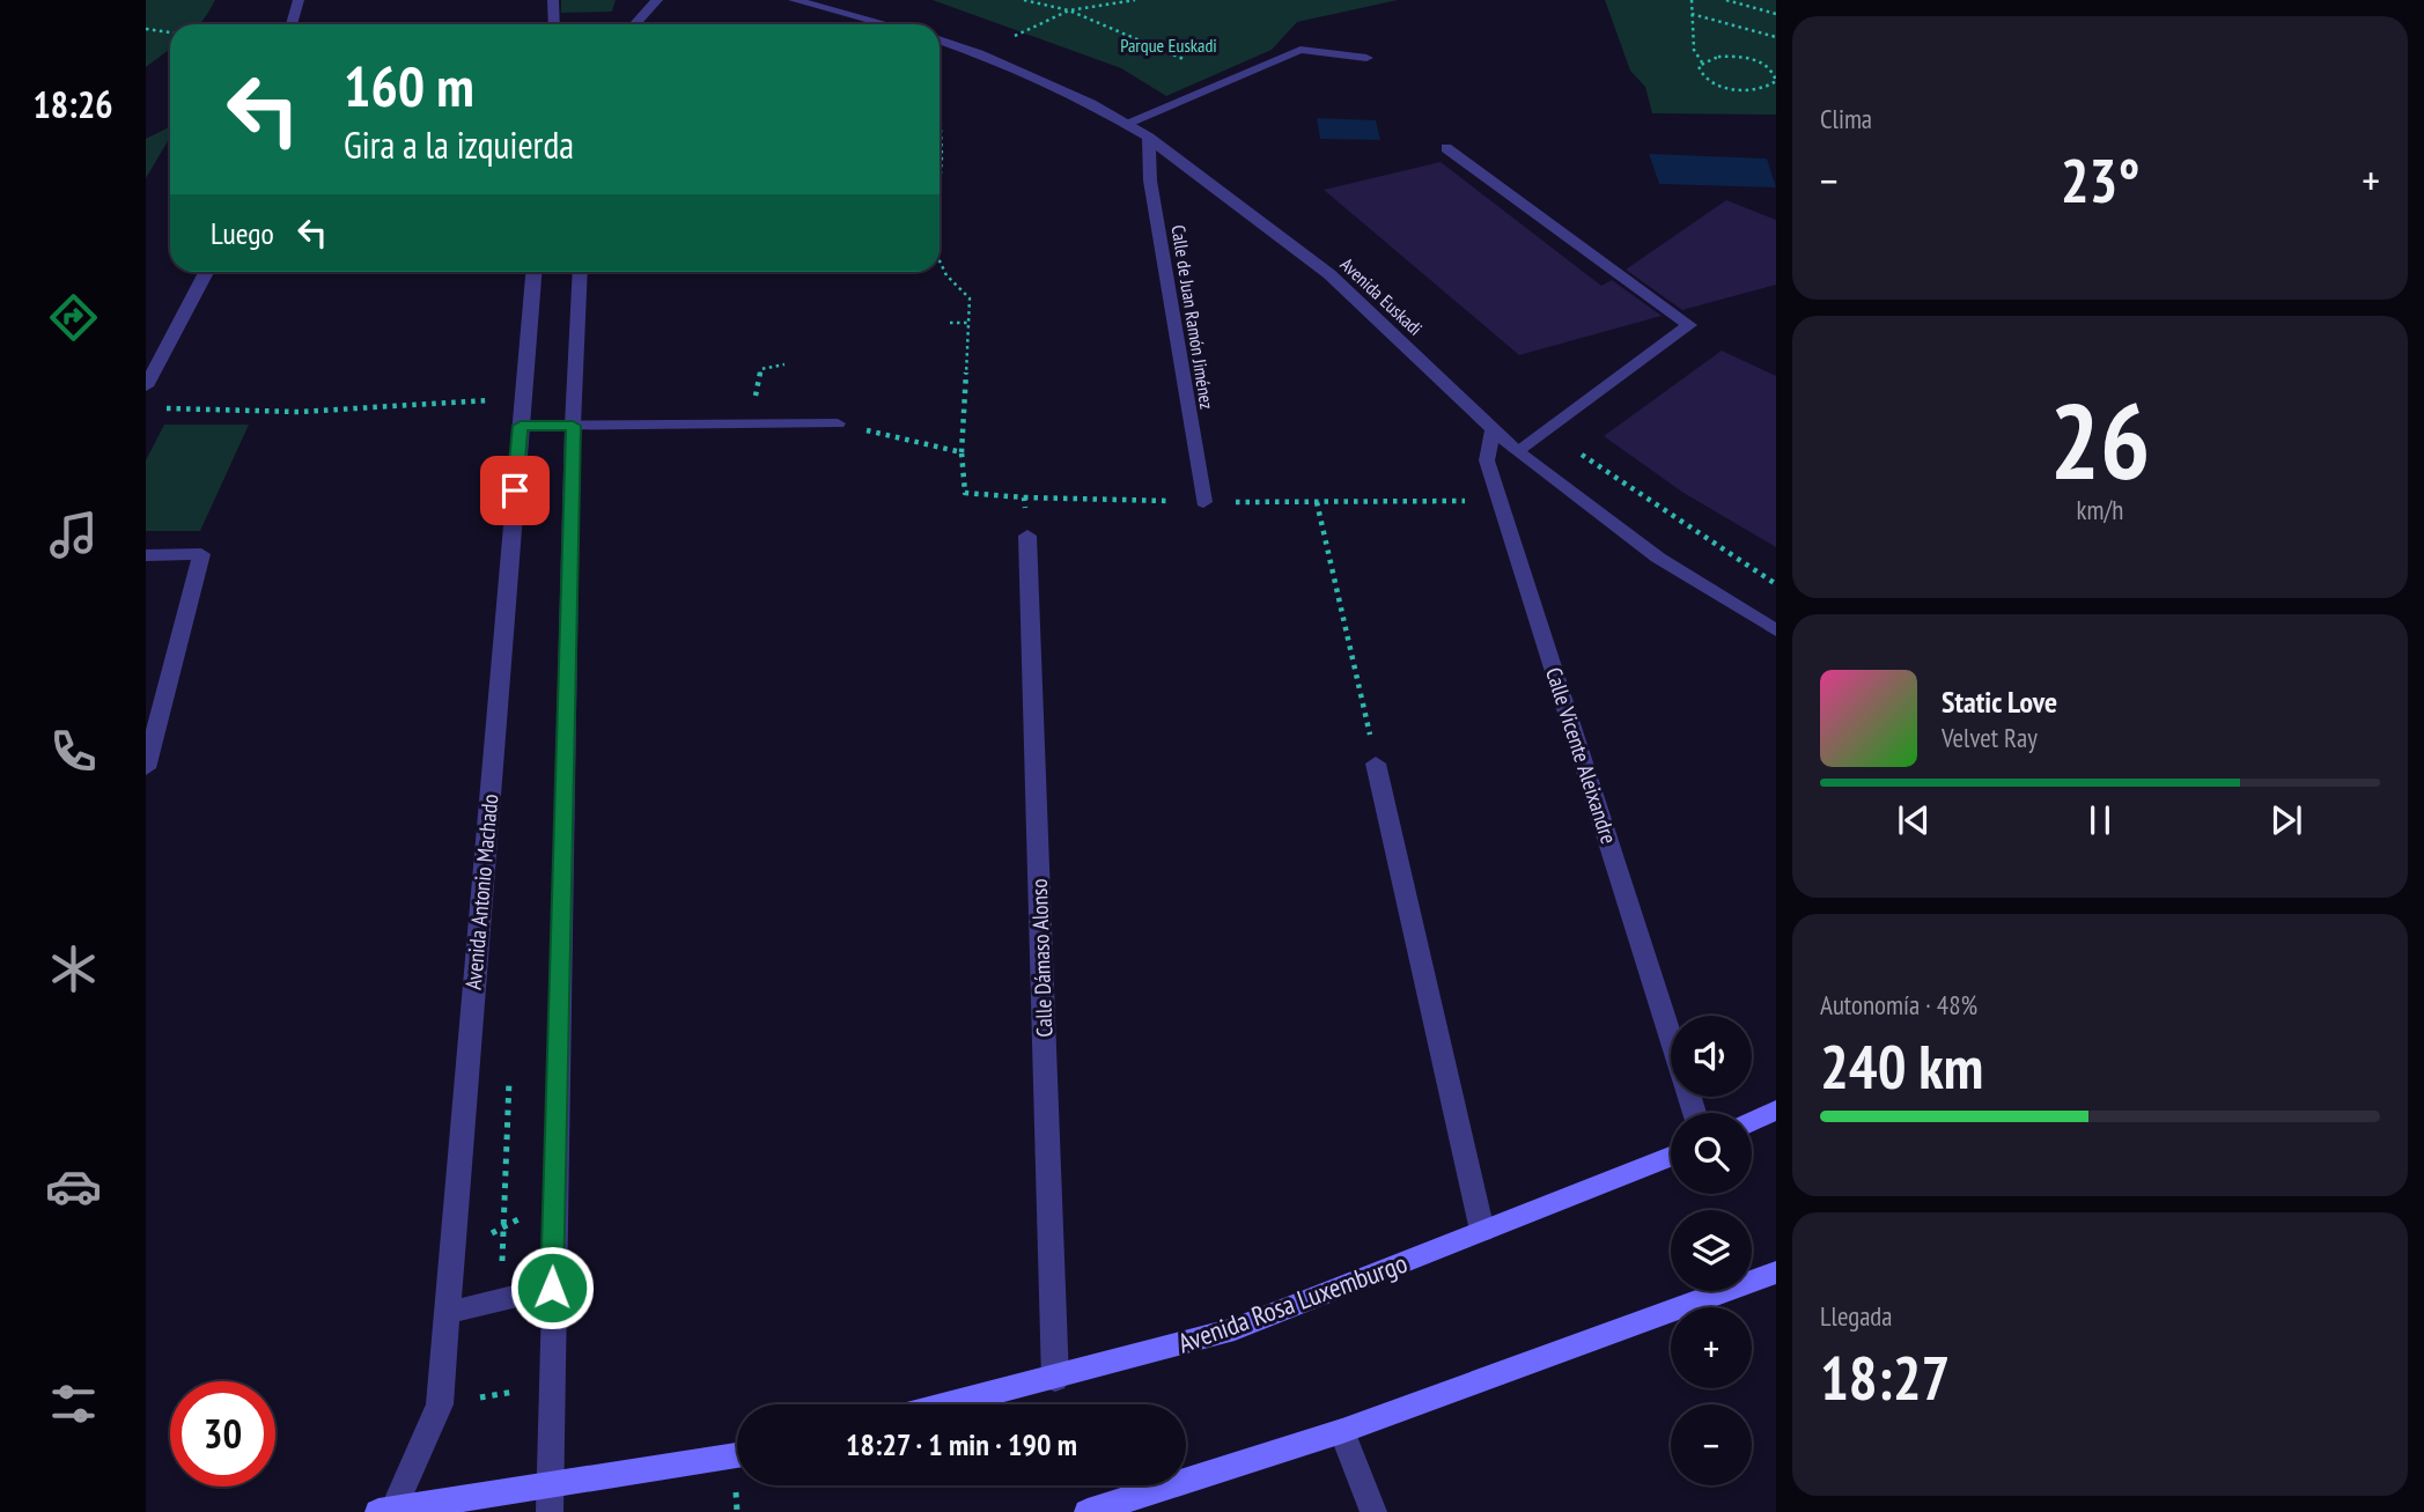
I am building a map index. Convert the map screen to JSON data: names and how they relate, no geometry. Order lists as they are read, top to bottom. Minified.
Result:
{"streets":{"main road":["Avenida Rosa Luxemburgo"],"street":["Avenida Euskadi","Calle de Juan Ramón Jiménez","Calle Vicente Aleixandre","Avenida Antonio Machado","Calle Dámaso Alonso"]},"crossings":[["Avenida Euskadi","Calle de Juan Ramón Jiménez"],["Avenida Euskadi","Calle Vicente Aleixandre"],["Calle Dámaso Alonso","Avenida Rosa Luxemburgo"]],"parks":["Parque Euskadi"],"page":{"tabs":"18:26","tile":["Clima",["26","km/h"],["Autonomía · 48%","240 km"],["Llegada","18:27"]],"turn":["160 m","Gira a la izquierda"],"heat":["−","23°","+"],"then":"Luego","song":["Static Love","Velvet Ray"],"map_buttons":["+","−"],"limit":"30","trip":"18:27 · 1 min · 190 m"}}
